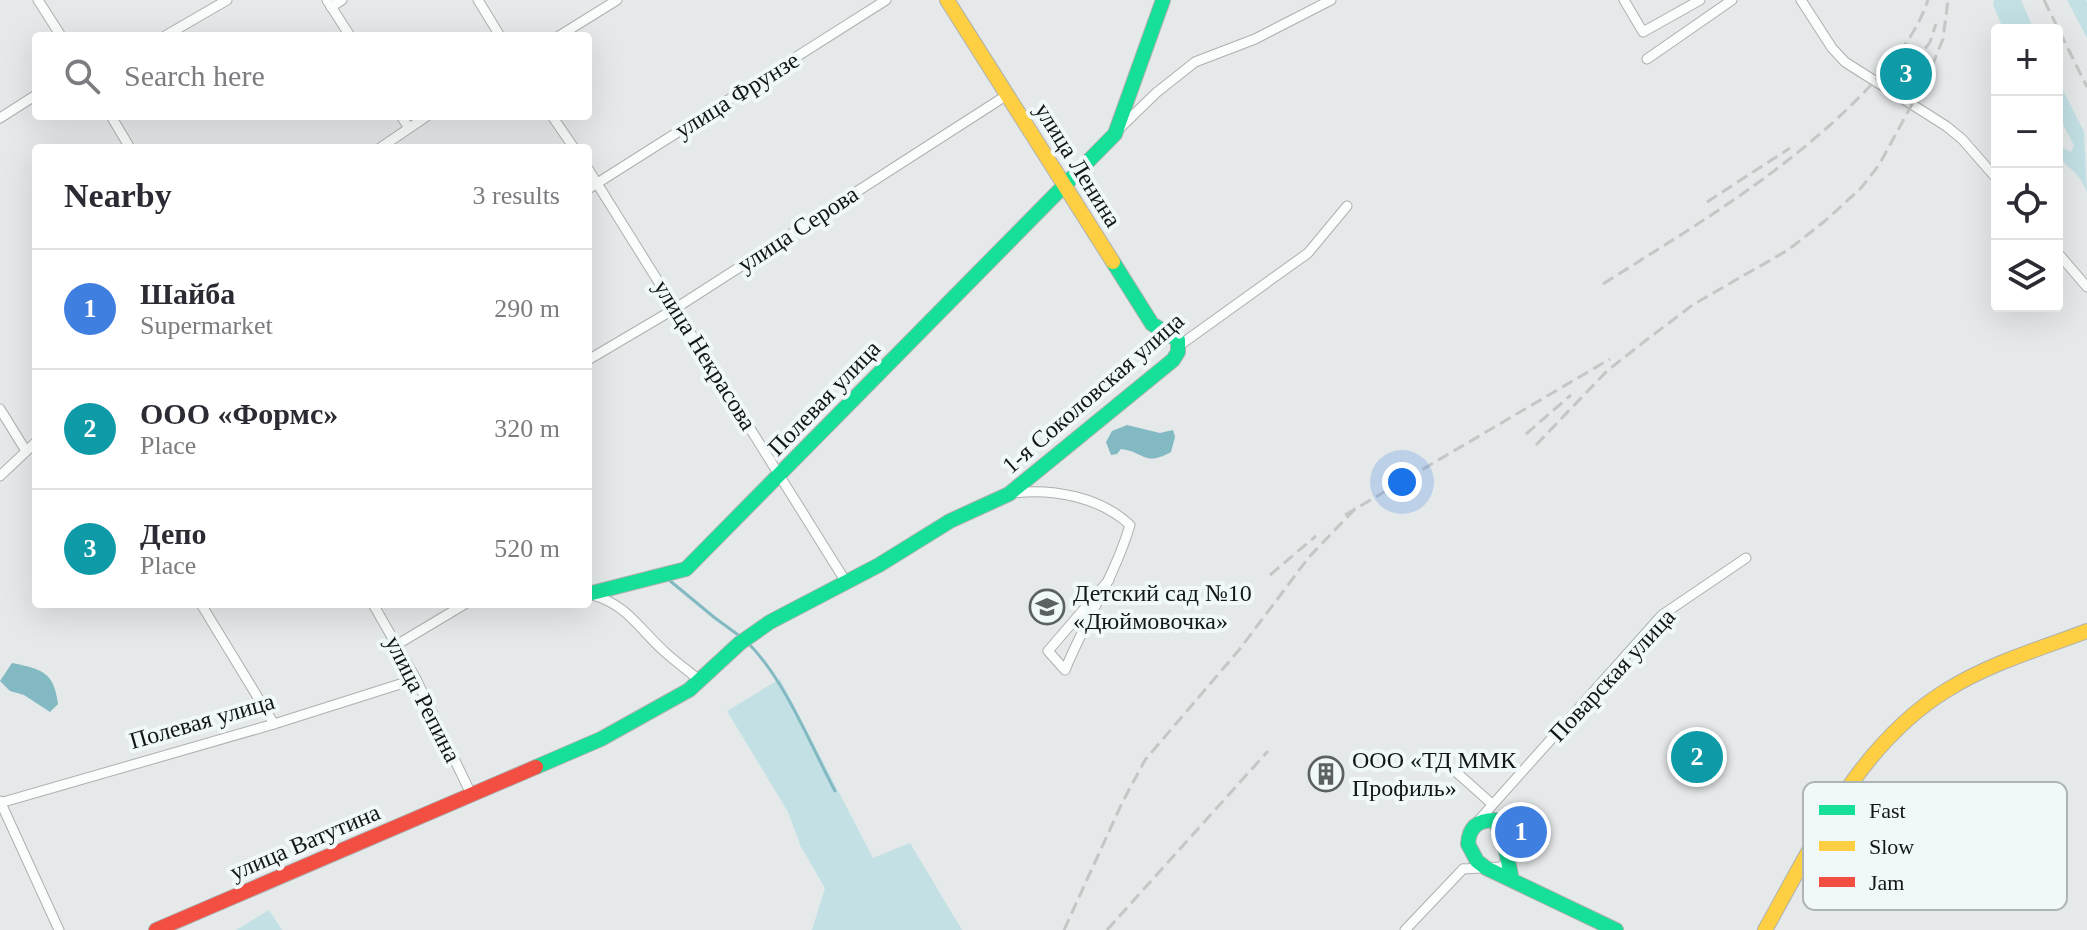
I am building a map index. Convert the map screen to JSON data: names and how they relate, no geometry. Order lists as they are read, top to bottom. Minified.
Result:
{"streets":{"street":["улица Фрунзе","улица Ленина","улица Серова","улица Некрасова","1-я Соколовская улица","Полевая улица","Поварская улица","улица Репина","улица Ватутина"]},"crossings":[["улица Фрунзе","улица Некрасова"],["улица Ленина","улица Серова"],["улица Ленина","1-я Соколовская улица"],["улица Ленина","Полевая улица"],["улица Серова","улица Некрасова"],["улица Некрасова","1-я Соколовская улица"],["улица Некрасова","Полевая улица"],["1-я Соколовская улица","улица Ватутина"],["Полевая улица","улица Репина"],["улица Репина","улица Ватутина"]],"places":{"school or university":["Детский сад №10 «Дюймовочка»"],"building":["ООО «ТД ММК Профиль»"]},"legend":["Fast","Slow","Jam"],"page":{"map_buttons":["+","−"],"search":"Search here","pins":["3","2","1"],"heading":["Nearby","3 results"],"list":[{"mark":"1","name":"Шайба","note":"Supermarket","value":"290 m"},{"mark":"2","name":"ООО «Формс»","note":"Place","value":"320 m"},{"mark":"3","name":"Депо","note":"Place","value":"520 m"}]}}
